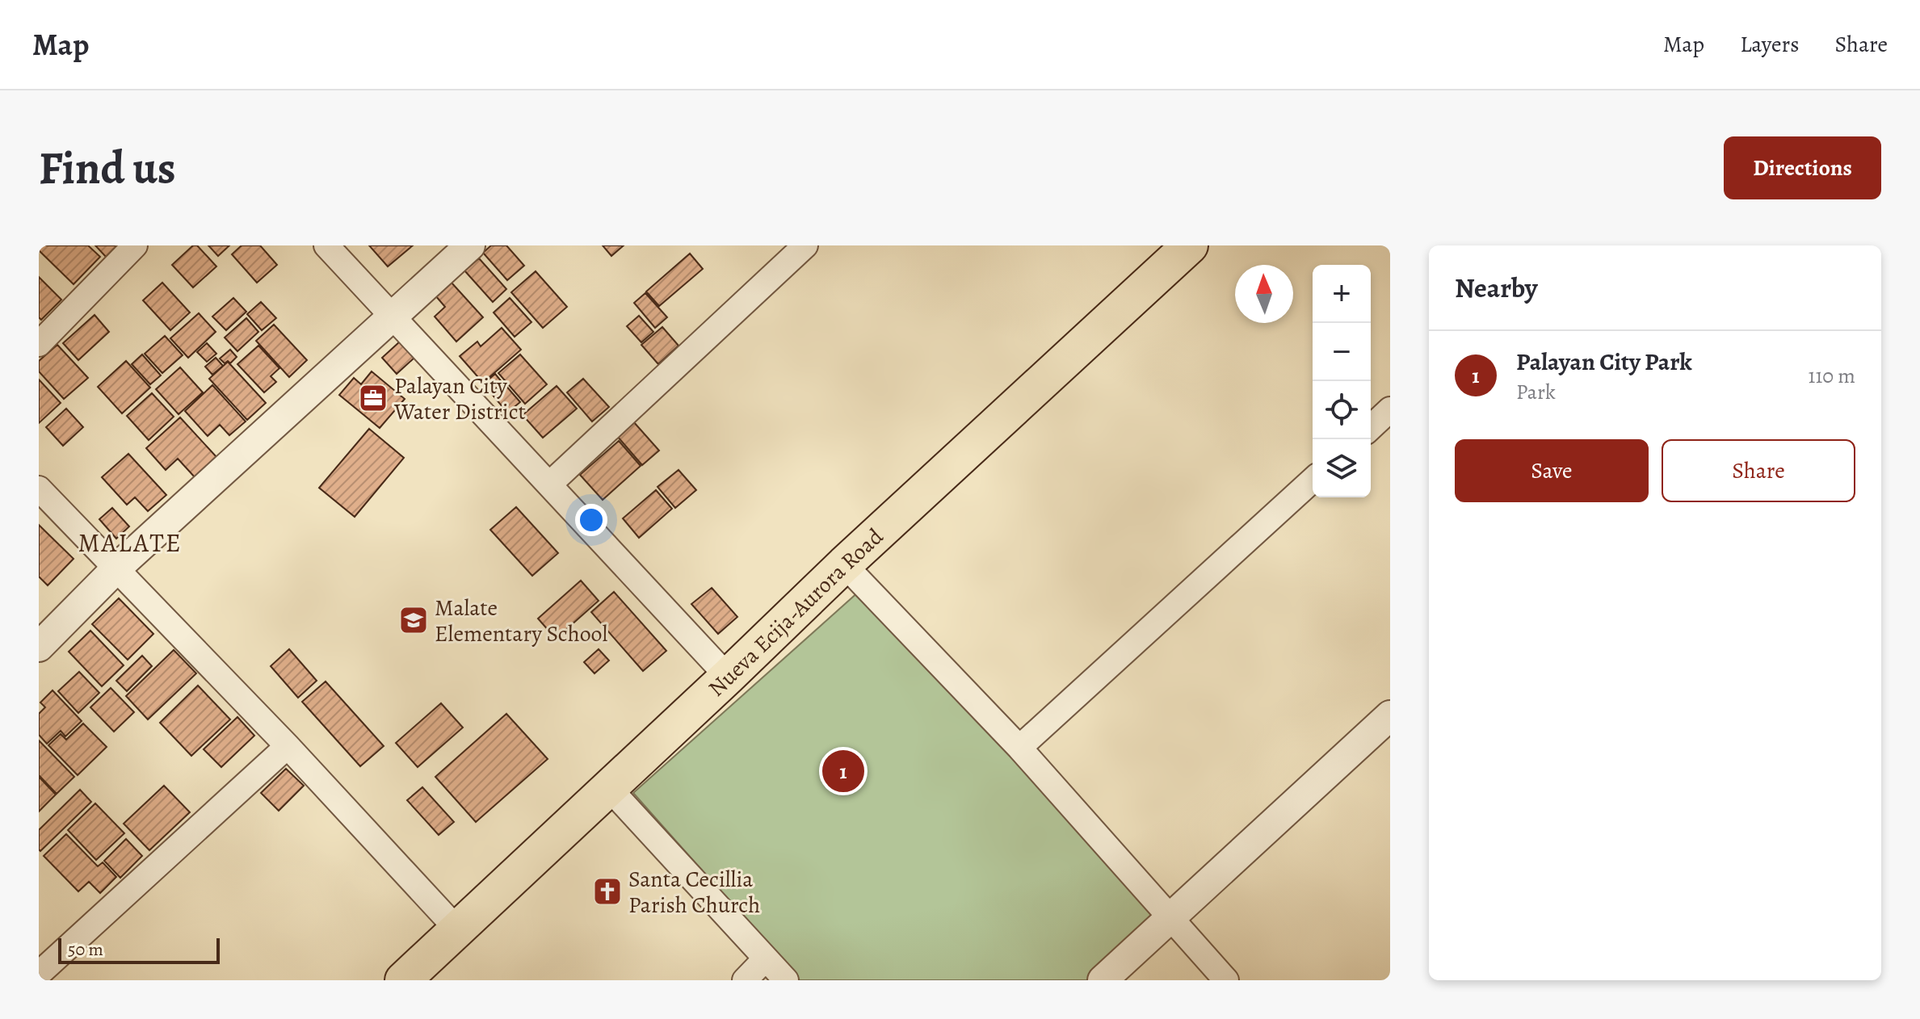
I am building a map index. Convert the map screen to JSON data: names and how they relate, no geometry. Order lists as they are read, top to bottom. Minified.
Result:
{"streets":{"main road":["Nueva Ecija-Aurora Road"]},"districts":["MALATE"],"places":{"office":["Palayan City Water District"],"school or university":["Malate Elementary School"],"church":["Santa Cecillia Parish Church"]},"scale_bar":"50 m","north":"top","page":{"header":"Map","nav":["Map","Layers","Share"],"buttons":["Directions",["Save","Share"]],"title":"Find us","heading":"Nearby","map_buttons":["+","−"],"list":[{"mark":"1","name":"Palayan City Park","note":"Park","value":"110 m"}],"pins":"1","scale":"50 m"}}
